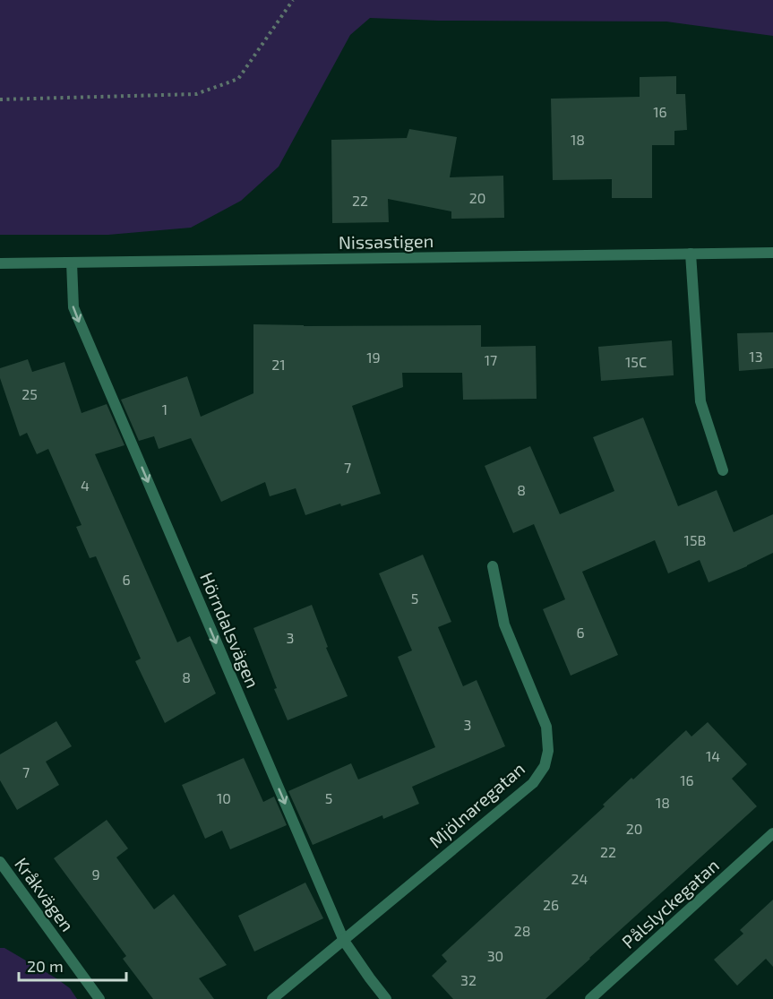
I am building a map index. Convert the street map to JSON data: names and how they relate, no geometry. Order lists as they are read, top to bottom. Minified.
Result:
{"streets":{"street":["Nissastigen","Hörndalsvägen","Mjölnaregatan","Kråkvägen","Pålslyckegatan"]},"crossings":[["Nissastigen","Hörndalsvägen"],["Hörndalsvägen","Mjölnaregatan"]],"one_way":["Hörndalsvägen"],"house_numbers":["16","18","20","22","13","19","17","15C","21","25","1","7","4","8","15B","6","5","6","3","8","3","14","7","16","10","5","18","20","22","9","24","26","28","30","32"],"scale_bar":"20 m"}
